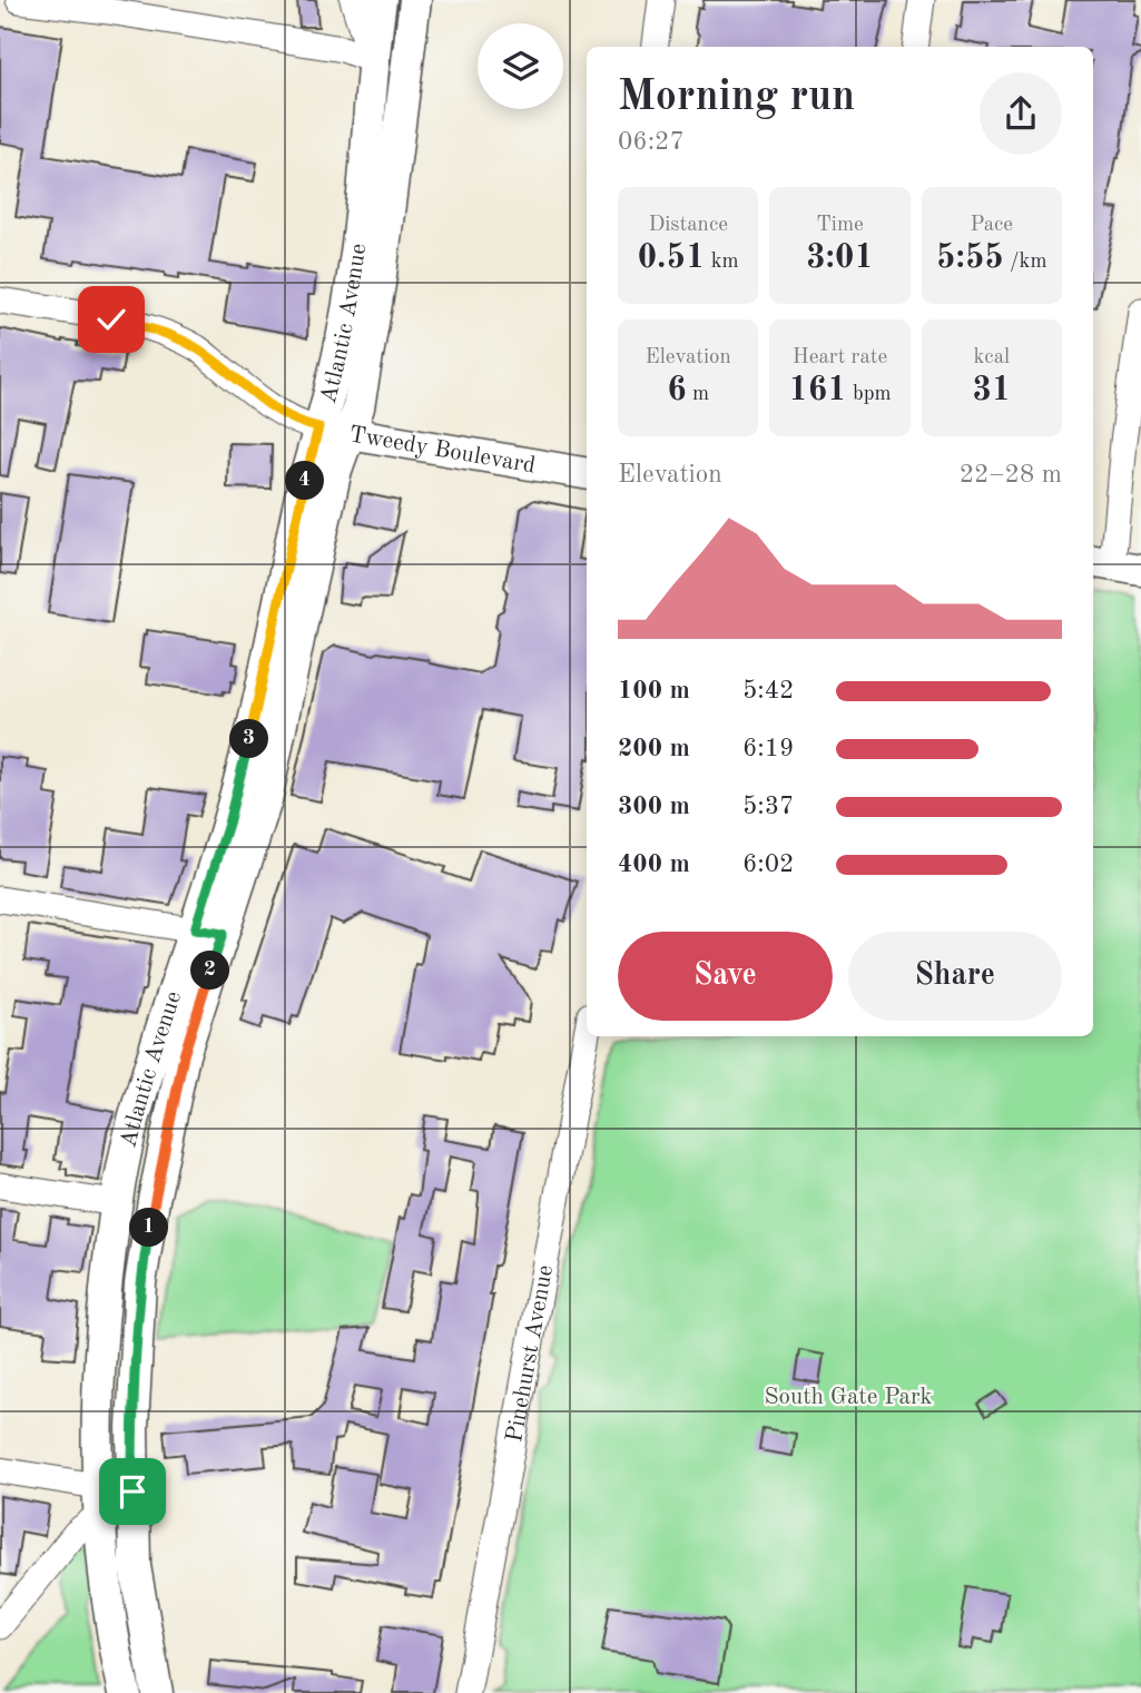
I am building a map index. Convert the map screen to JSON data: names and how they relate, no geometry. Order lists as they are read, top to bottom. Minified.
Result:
{"streets":{"main road":["Atlantic Avenue","Tweedy Boulevard"],"street":["Pinehurst Avenue"]},"crossings":[["Atlantic Avenue","Tweedy Boulevard"]],"parks":["South Gate Park"],"page":{"heading":["Morning run","06:27"],"stats":[["Distance","0.51 km"],["Time","3:01"],["Pace","5:55 /km"],["Elevation","6 m"],["Heart rate","161 bpm"],["kcal","31"]],"chart":["Elevation","22–28 m"],"pins":["4","3","2","1"],"list":[{"name":"100 m","note":"5:42"},{"name":"200 m","note":"6:19"},{"name":"300 m","note":"5:37"},{"name":"400 m","note":"6:02"}],"buttons":["Save","Share"]}}
